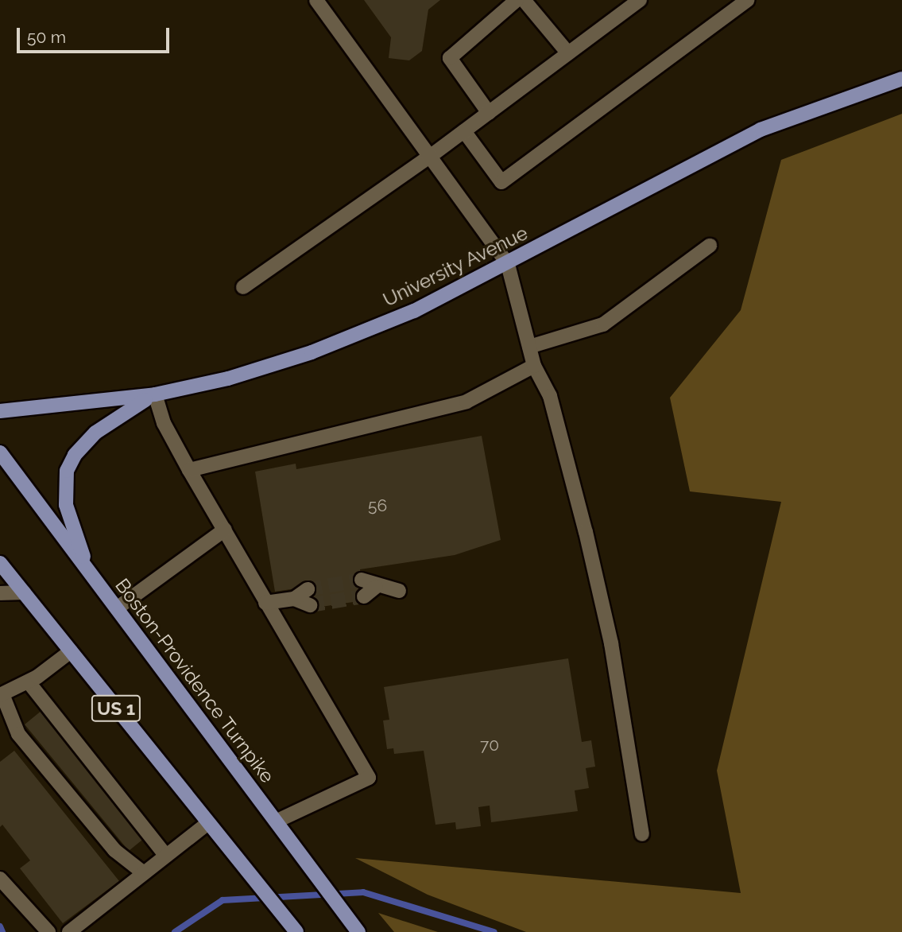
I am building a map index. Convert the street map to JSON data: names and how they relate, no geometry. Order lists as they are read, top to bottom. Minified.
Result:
{"streets":{"main road":["University Avenue","Boston-Providence Turnpike","US 1"]},"house_numbers":["56","70"],"scale_bar":"50 m"}
